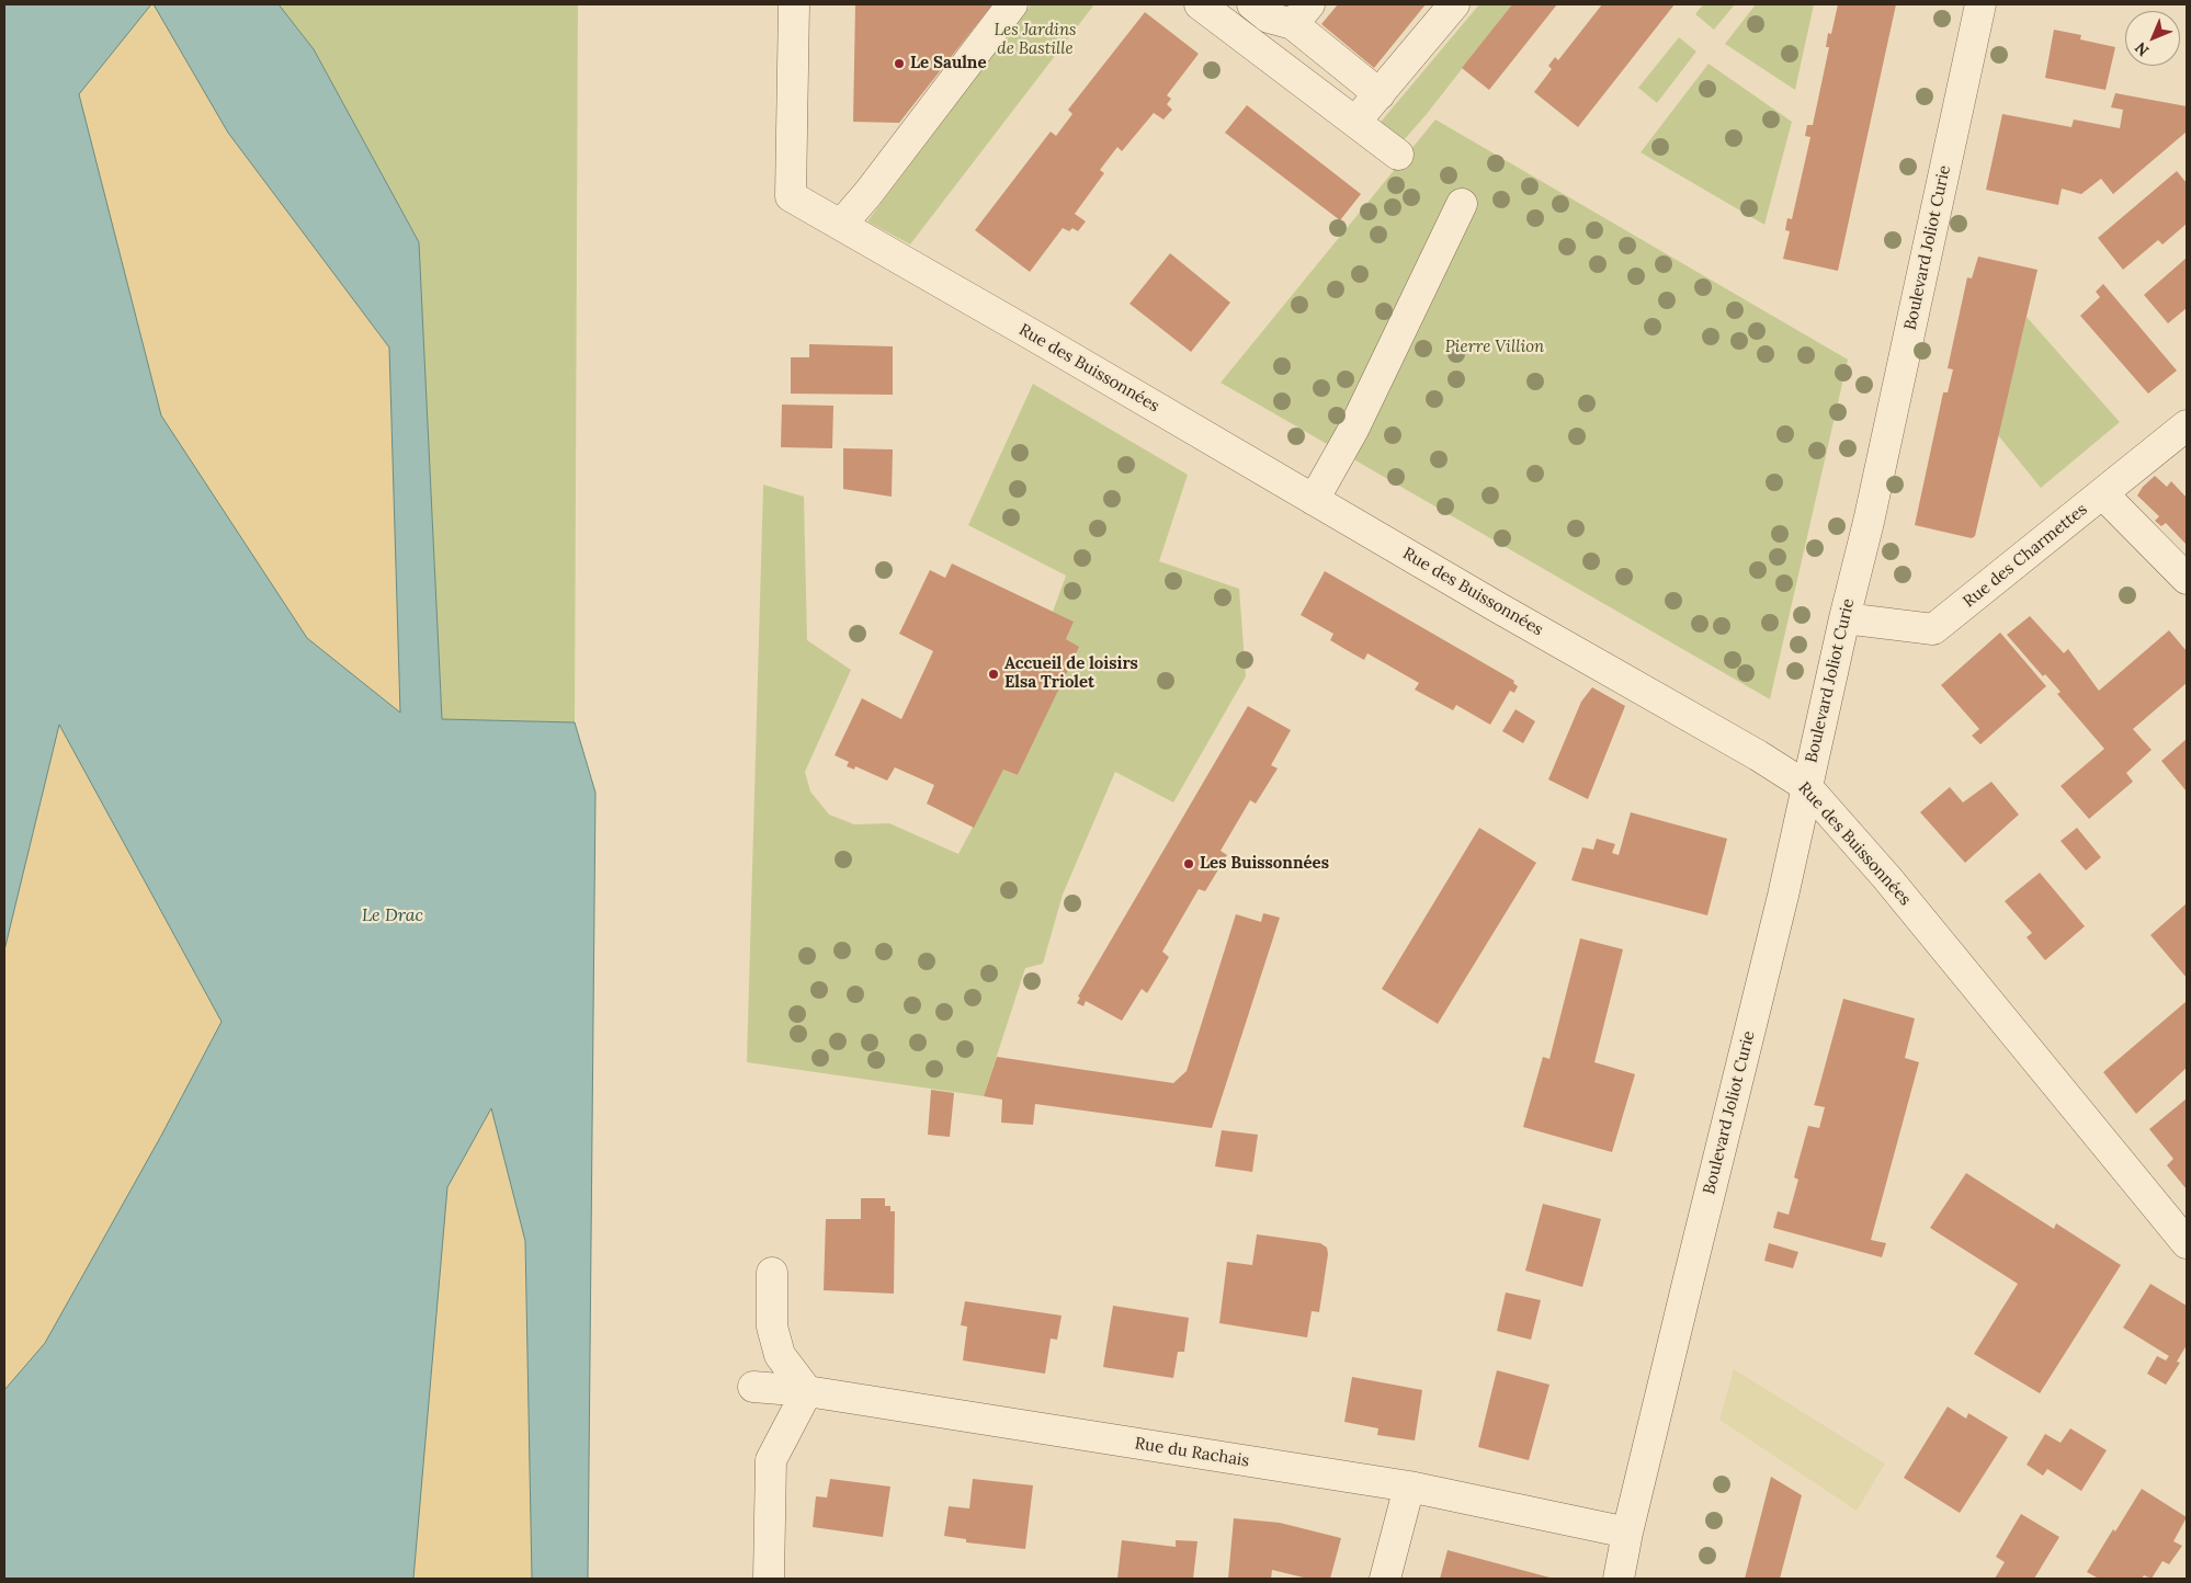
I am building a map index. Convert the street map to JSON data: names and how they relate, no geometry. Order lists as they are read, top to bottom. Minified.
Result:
{"streets":{"street":["Boulevard Joliot Curie","Rue des Buissonnées","Rue des Charmettes","Rue du Rachais"]},"crossings":[["Boulevard Joliot Curie","Rue des Buissonnées"],["Boulevard Joliot Curie","Rue des Charmettes"],["Boulevard Joliot Curie","Rue du Rachais"]],"water":["Le Drac"],"parks":["Les Jardins de Bastille","Pierre Villion"],"places":["Le Saulne","Accueil de loisirs Elsa Triolet","Les Buissonnées"],"north":"bottom left"}
